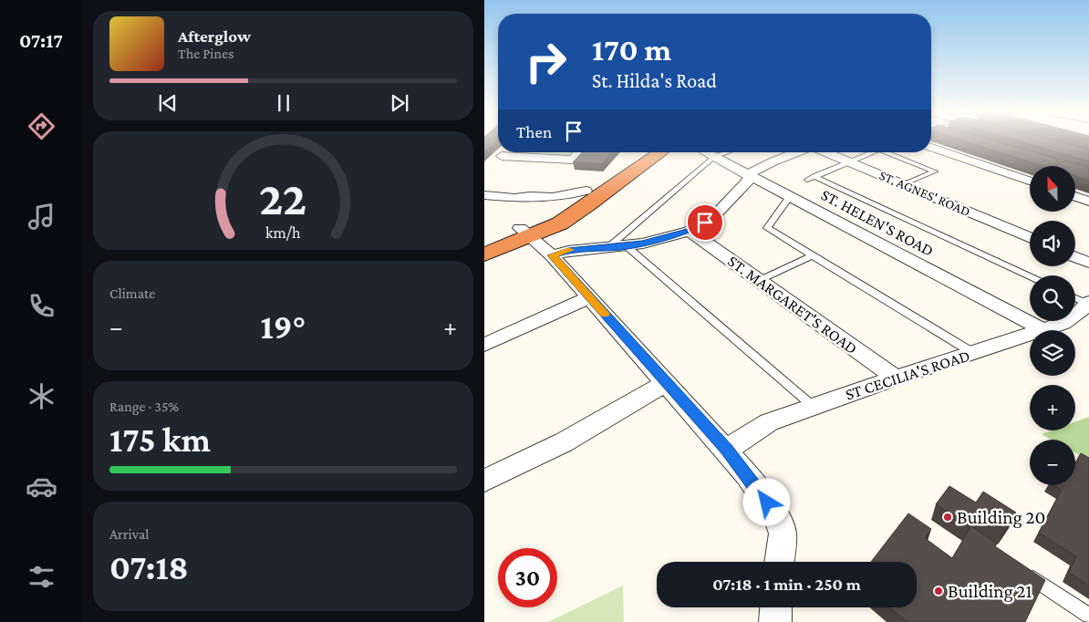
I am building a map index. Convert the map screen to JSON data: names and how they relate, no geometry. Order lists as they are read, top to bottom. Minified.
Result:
{"streets":{"street":["ST. AGNES' ROAD","ST. HELEN'S ROAD","ST. MARGARET'S ROAD","ST CECILIA'S ROAD"]},"crossings":[["ST. HELEN'S ROAD","ST CECILIA'S ROAD"],["ST. MARGARET'S ROAD","ST CECILIA'S ROAD"]],"places":["Building 20","Building 21"],"north":"top","page":{"tabs":"07:17","turn":["170 m","St. Hilda's Road"],"song":["Afterglow","The Pines"],"then":"Then","map_buttons":["+","−"],"tile":["Climate",["Range · 35%","175 km"],["Arrival","07:18"]],"heat":["−","19°","+"],"limit":"30","trip":"07:18 · 1 min · 250 m","gauge":["22","km/h"]}}
